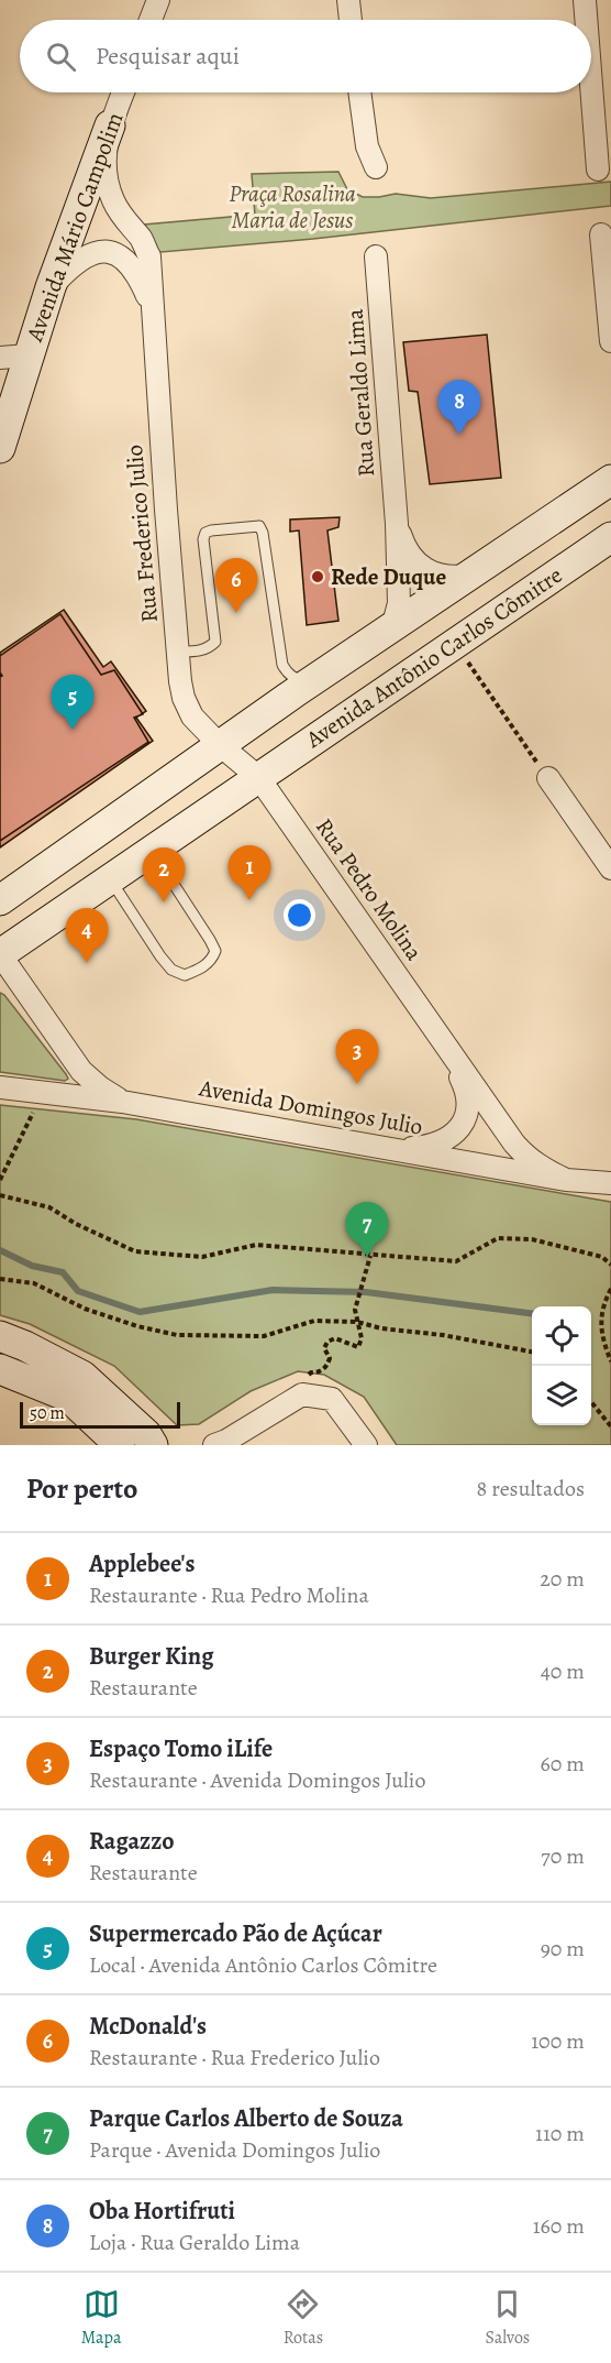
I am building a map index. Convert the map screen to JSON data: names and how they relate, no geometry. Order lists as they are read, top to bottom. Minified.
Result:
{"streets":{"main road":["Avenida Mário Campolim","Avenida Antônio Carlos Cômitre"],"street":["Rua Geraldo Lima","Rua Frederico Julio","Rua Pedro Molina","Avenida Domingos Julio"]},"crossings":[["Avenida Mário Campolim","Rua Frederico Julio"],["Rua Geraldo Lima","Avenida Antônio Carlos Cômitre"],["Rua Frederico Julio","Avenida Antônio Carlos Cômitre"],["Avenida Antônio Carlos Cômitre","Rua Pedro Molina"],["Rua Pedro Molina","Avenida Domingos Julio"]],"parks":["Praça Rosalina Maria de Jesus"],"places":["Rede Duque"],"scale_bar":"50 m","page":{"search":"Pesquisar aqui","pins":["8","6","5","1","2","4","3","7"],"scale":"50 m","heading":["Por perto","8 resultados"],"list":[{"mark":"1","name":"Applebee's","note":"Restaurante · Rua Pedro Molina","value":"20 m"},{"mark":"2","name":"Burger King","note":"Restaurante","value":"40 m"},{"mark":"3","name":"Espaço Tomo iLife","note":"Restaurante · Avenida Domingos Julio","value":"60 m"},{"mark":"4","name":"Ragazzo","note":"Restaurante","value":"70 m"},{"mark":"5","name":"Supermercado Pão de Açúcar","note":"Local · Avenida Antônio Carlos Cômitre","value":"90 m"},{"mark":"6","name":"McDonald's","note":"Restaurante · Rua Frederico Julio","value":"100 m"},{"mark":"7","name":"Parque Carlos Alberto de Souza","note":"Parque · Avenida Domingos Julio","value":"110 m"},{"mark":"8","name":"Oba Hortifruti","note":"Loja · Rua Geraldo Lima","value":"160 m"}],"nav":["Mapa","Rotas","Salvos"]}}
